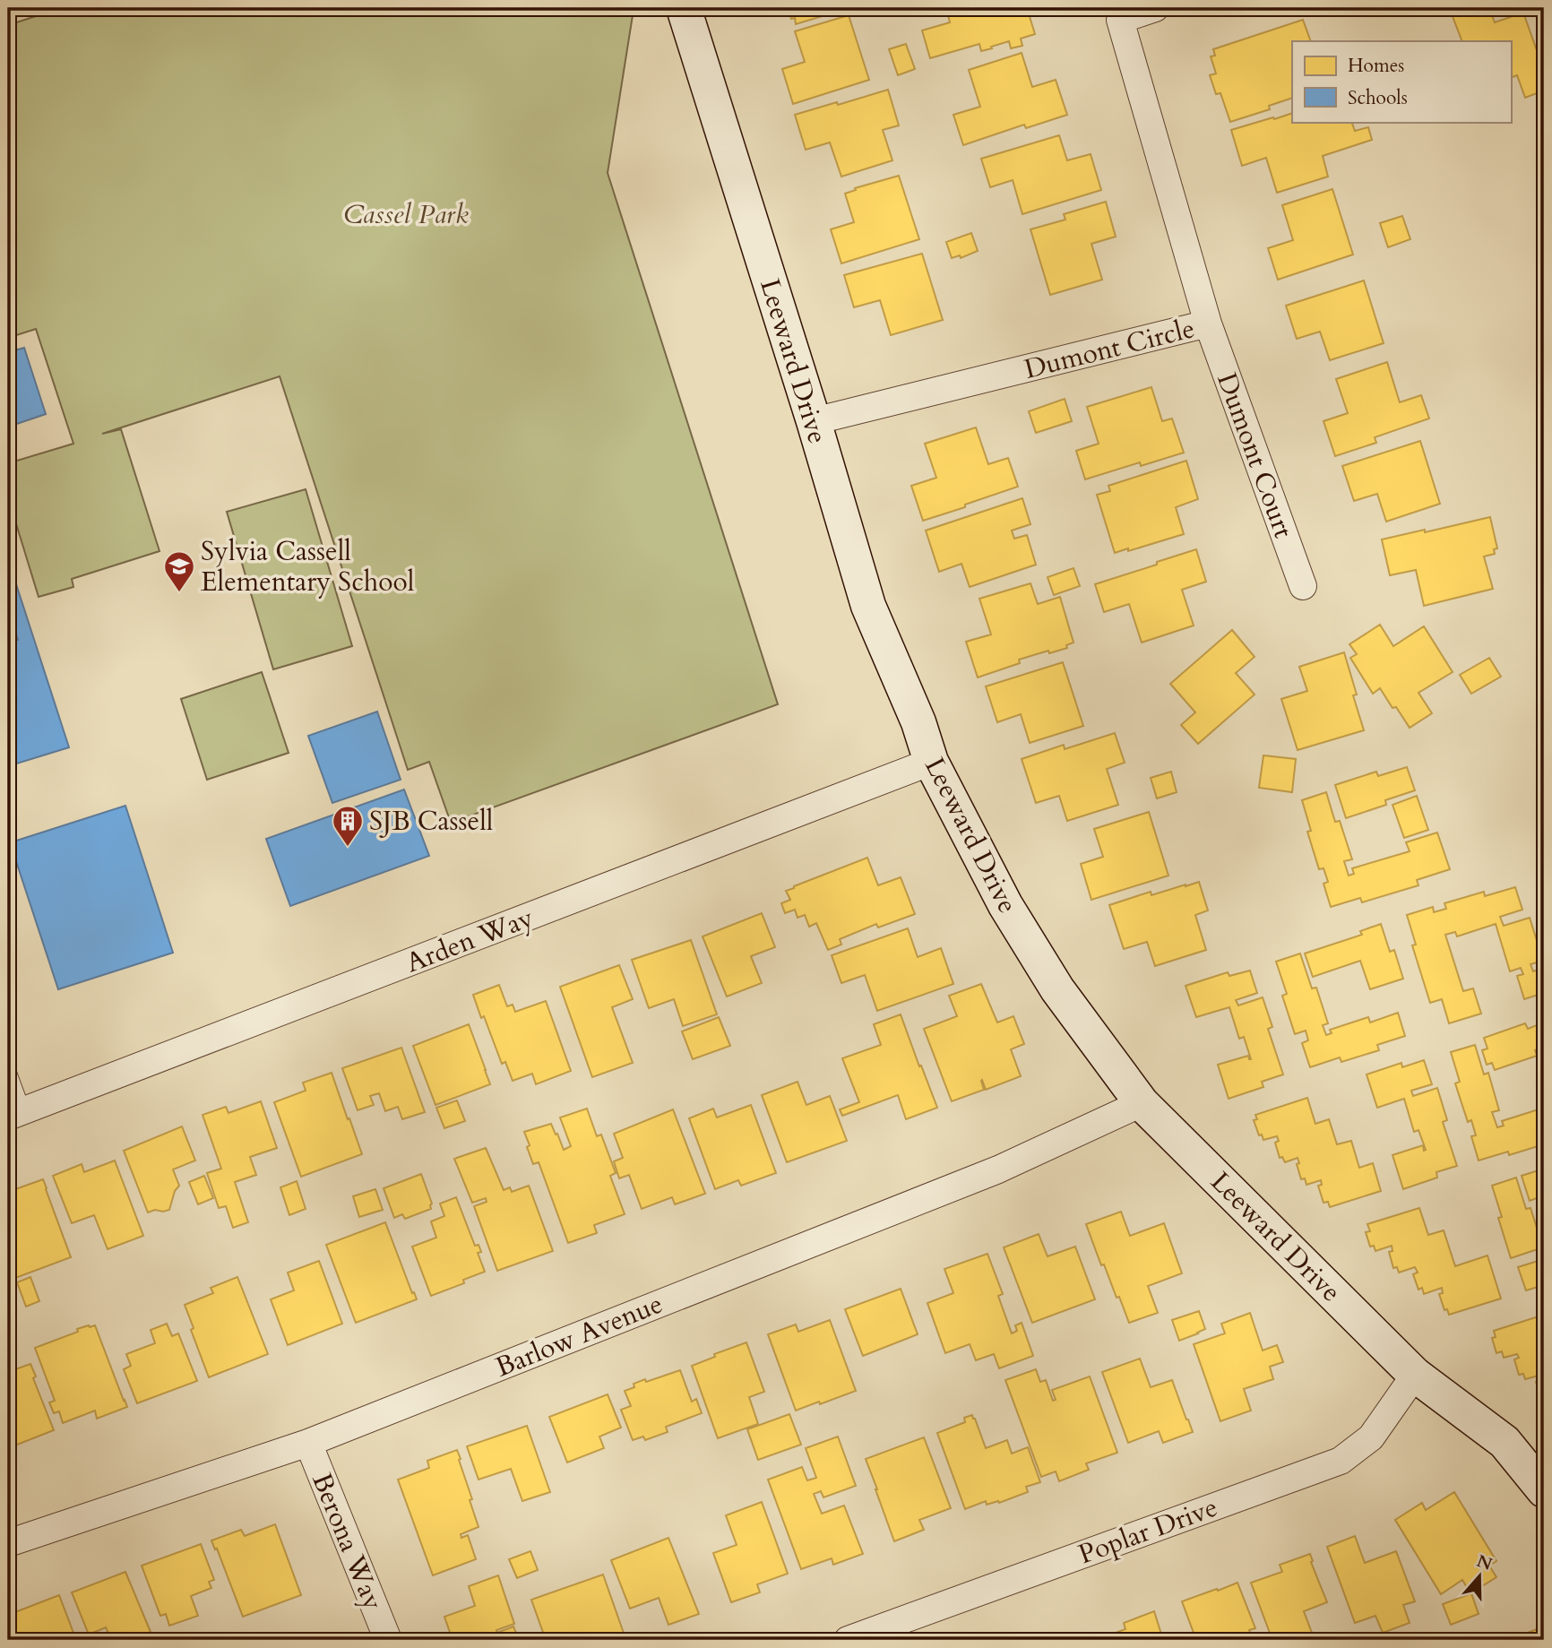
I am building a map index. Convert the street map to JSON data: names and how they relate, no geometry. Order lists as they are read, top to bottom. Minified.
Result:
{"streets":{"street":["Dumont Circle","Leeward Drive","Dumont Court","Arden Way","Barlow Avenue","Poplar Drive","Berona Way"]},"crossings":[["Dumont Circle","Leeward Drive"],["Dumont Circle","Dumont Court"],["Leeward Drive","Arden Way"],["Leeward Drive","Barlow Avenue"],["Leeward Drive","Poplar Drive"],["Barlow Avenue","Berona Way"]],"parks":["Cassel Park"],"places":{"school or university":["Sylvia Cassell Elementary School"],"building":["SJB Cassell"]},"legend":["Homes","Schools"],"north":"top"}
